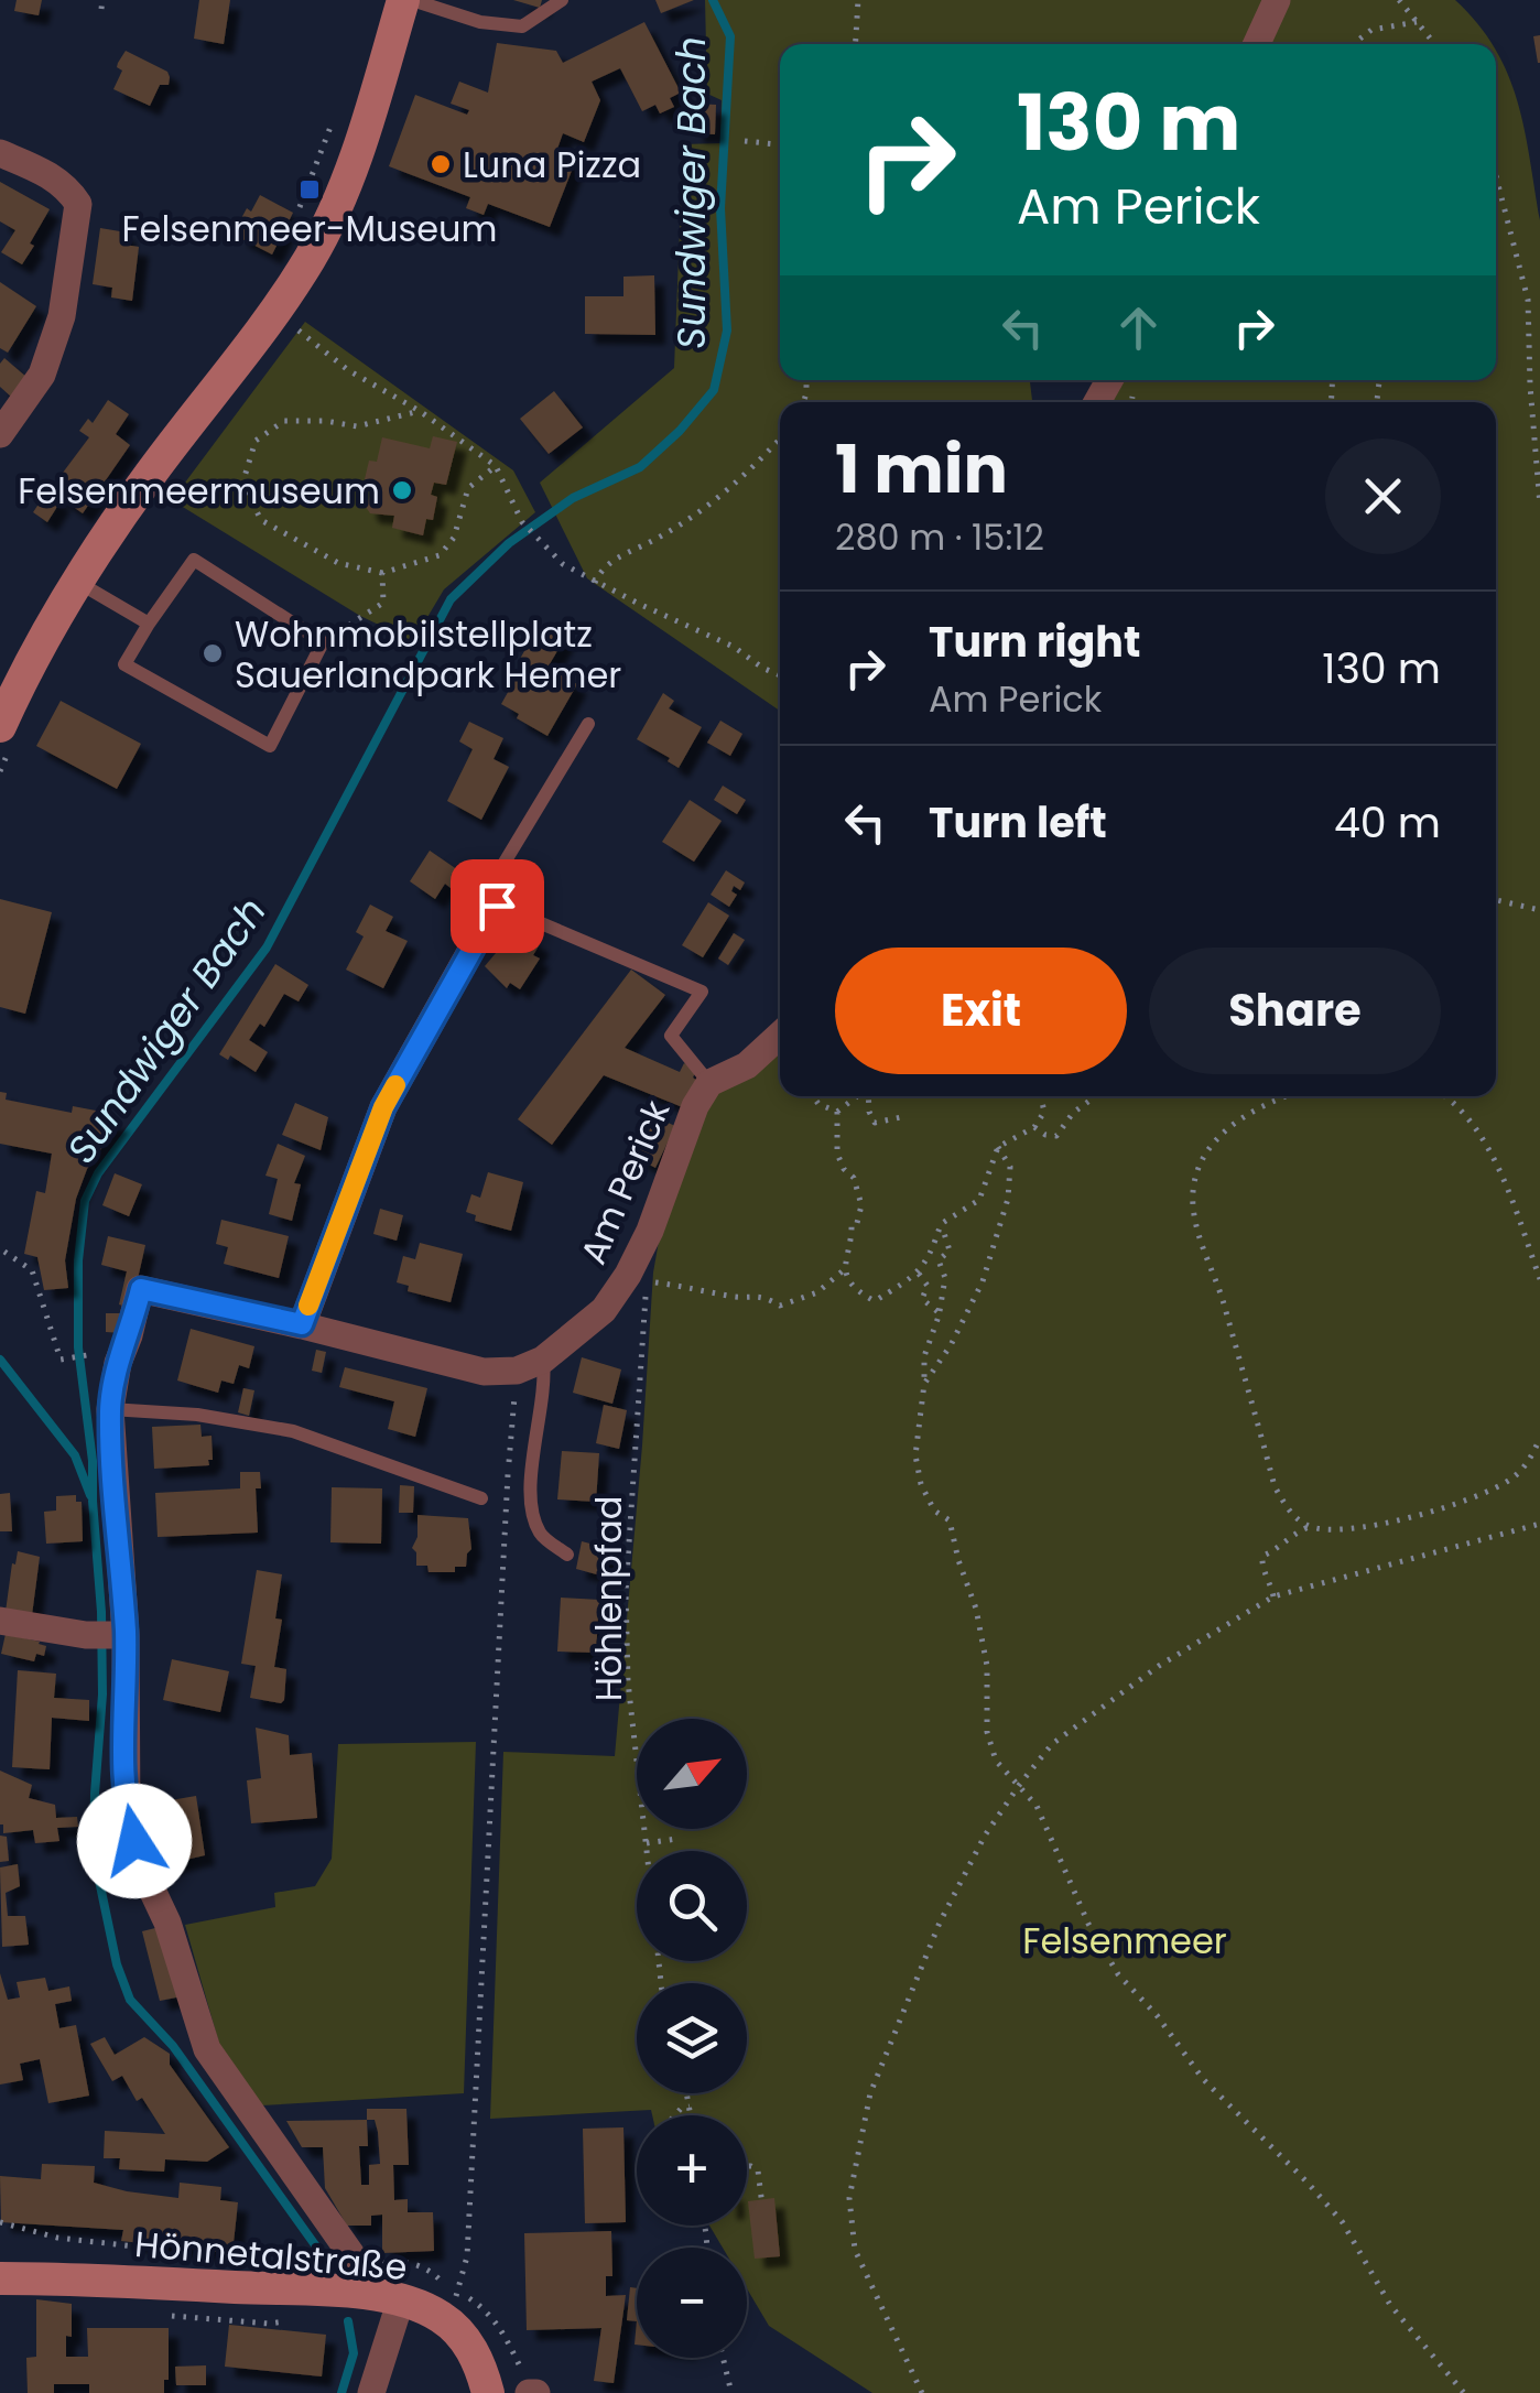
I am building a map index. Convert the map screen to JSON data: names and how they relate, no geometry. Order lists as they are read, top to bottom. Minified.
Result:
{"streets":{"main road":["Hönnetalstraße"],"street":["Am Perick"],"path":["Höhlenpfad"]},"crossings":[["Am Perick","Höhlenpfad"]],"water":["Sundwiger Bach"],"parks":["Felsenmeer"],"places":{"other":["Luna Pizza","Felsenmeermuseum","Wohnmobilstellplatz Sauerlandpark Hemer"],"transit":["Felsenmeer-Museum"]},"north":"top right","page":{"turn":["130 m","Am Perick"],"heading":["1 min","280 m · 15:12"],"list":[{"name":"Turn right","note":"Am Perick","value":"130 m"},{"name":"Turn left","value":"40 m"}],"buttons":["Exit","Share"],"map_buttons":["+","−"]}}
